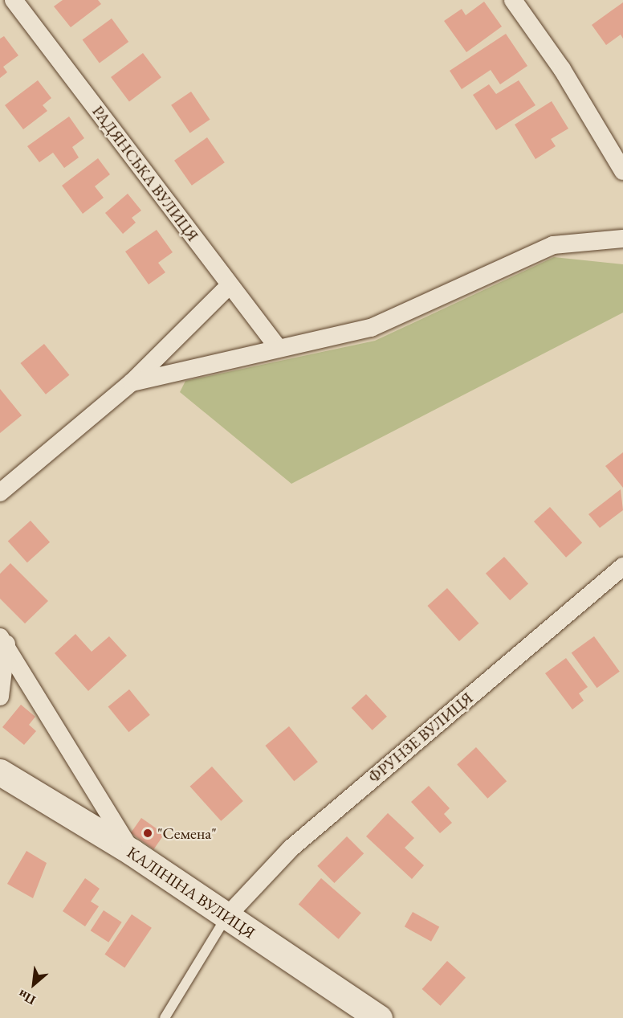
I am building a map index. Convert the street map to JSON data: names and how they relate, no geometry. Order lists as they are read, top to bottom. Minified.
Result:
{"streets":{"street":["РАДЯНСЬКА ВУЛИЦЯ","ФРУНЗЕ ВУЛИЦЯ","КАЛІНІНА ВУЛИЦЯ"]},"crossings":[["ФРУНЗЕ ВУЛИЦЯ","КАЛІНІНА ВУЛИЦЯ"]],"places":["\"Семена\""],"north":"bottom left"}
